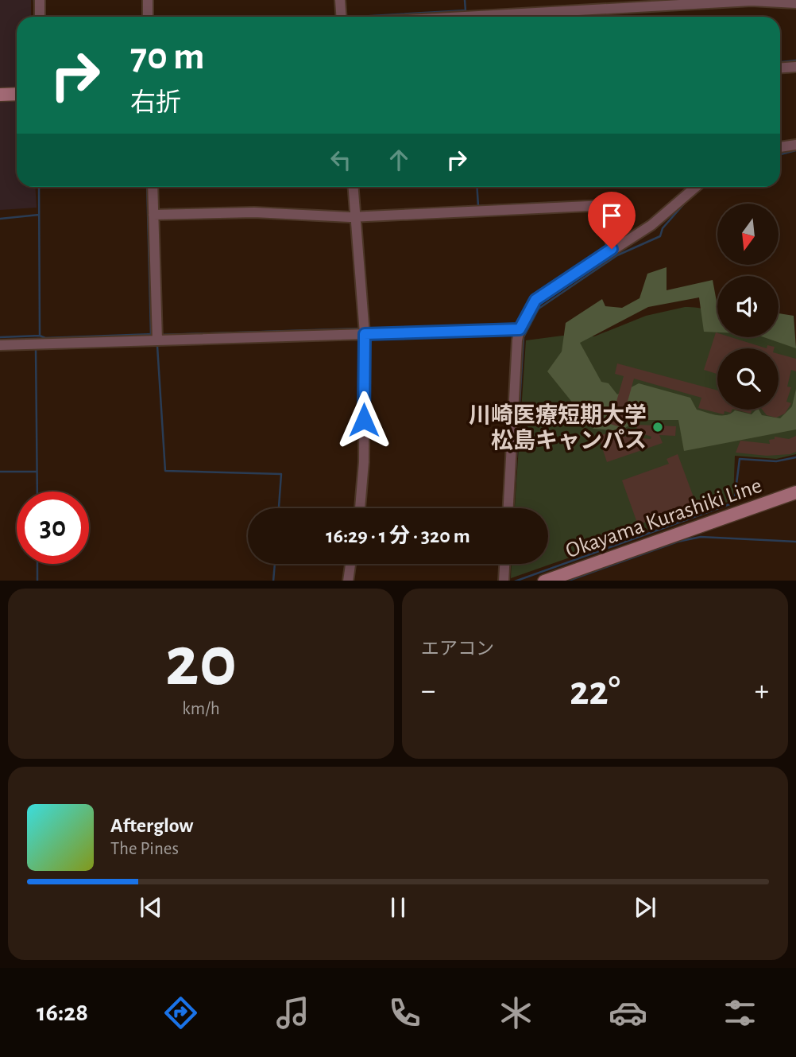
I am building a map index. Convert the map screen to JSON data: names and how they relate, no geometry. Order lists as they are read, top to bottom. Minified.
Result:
{"streets":{"main road":["Okayama Kurashiki Line"]},"places":["川崎医療短期大学 松島キャンパス"],"north":"bottom","page":{"turn":["70 m","右折"],"limit":"30","trip":"16:29 · 1 分 · 320 m","tile":[["20","km/h"],"エアコン"],"heat":["−","22°","+"],"song":["Afterglow","The Pines"],"tabs":"16:28"}}
